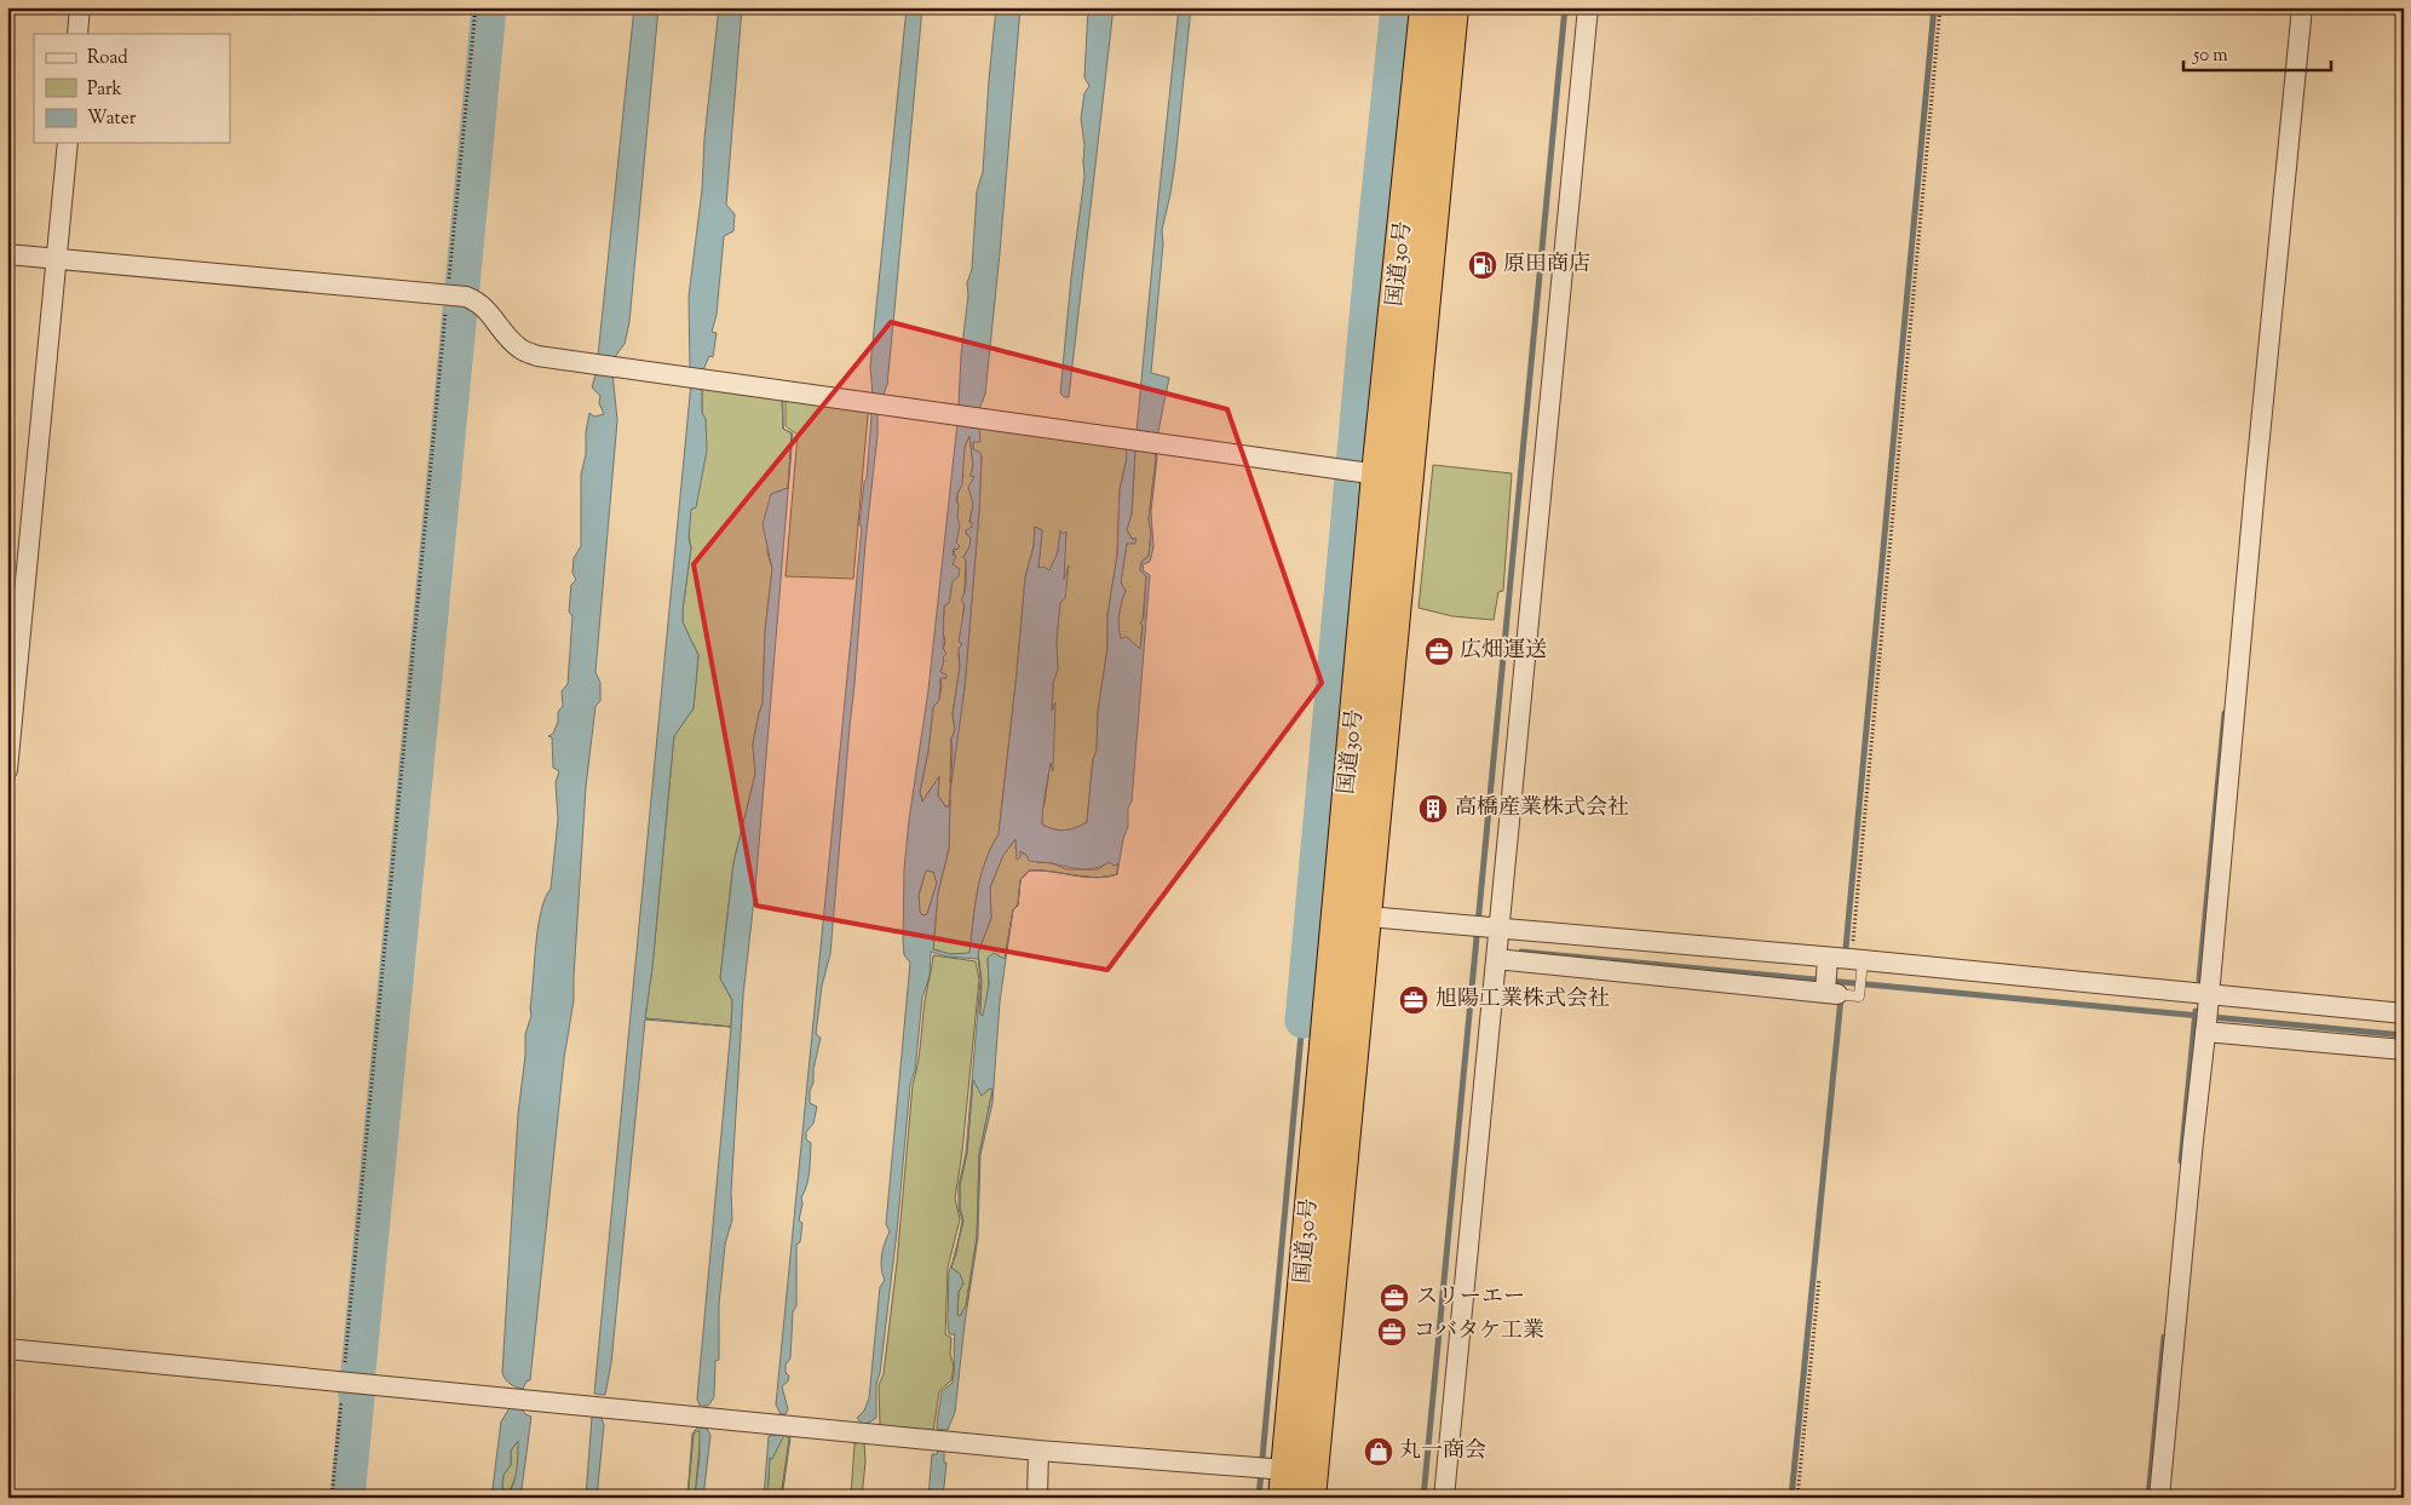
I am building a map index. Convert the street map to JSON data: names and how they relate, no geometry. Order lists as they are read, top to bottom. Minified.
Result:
{"streets":{"highway":["国道30号"]},"places":{"fuel station":["原田商店"],"office":["広畑運送","旭陽工業株式会社","スリーエー","コバタケ工業"],"building":["高橋産業株式会社"],"shop":["丸一商会"]},"legend":["Road","Park","Water"],"scale_bar":"50 m"}
